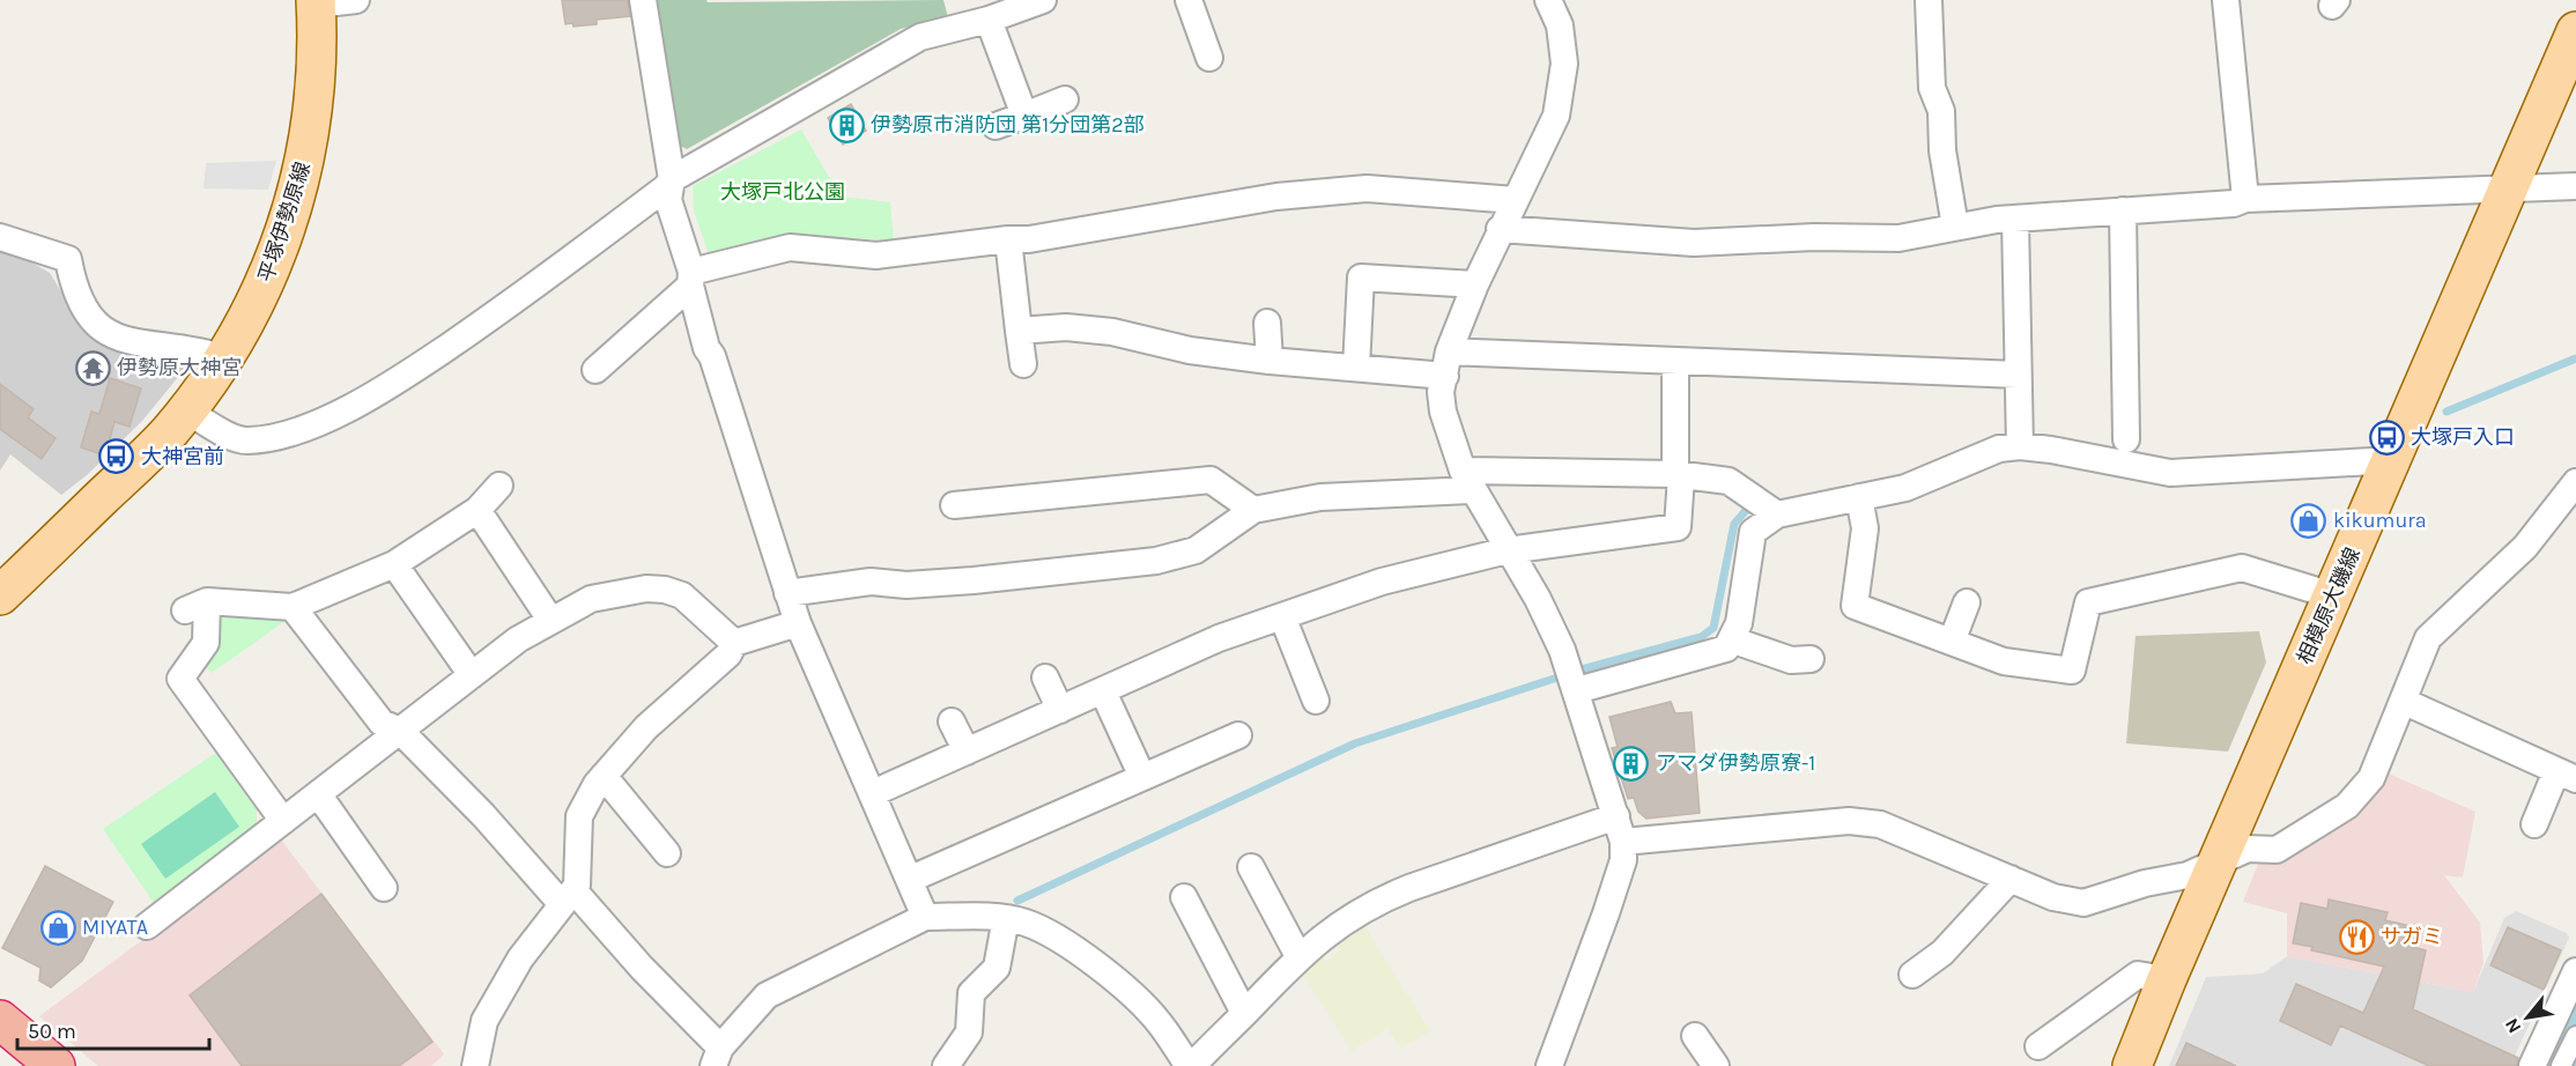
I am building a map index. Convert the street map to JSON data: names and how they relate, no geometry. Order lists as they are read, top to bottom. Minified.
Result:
{"streets":{"main road":["平塚伊勢原線","相模原大磯線"]},"parks":["大塚戸北公園"],"places":{"building":["伊勢原市消防団 第1分団第2部","アマダ伊勢原寮-1"],"temple":["伊勢原大神宮"],"bus stop":["大塚戸入口","大神宮前"],"shop":["kikumura","MIYATA"],"restaurant":["サガミ"]},"scale_bar":"50 m","north":"bottom left"}
